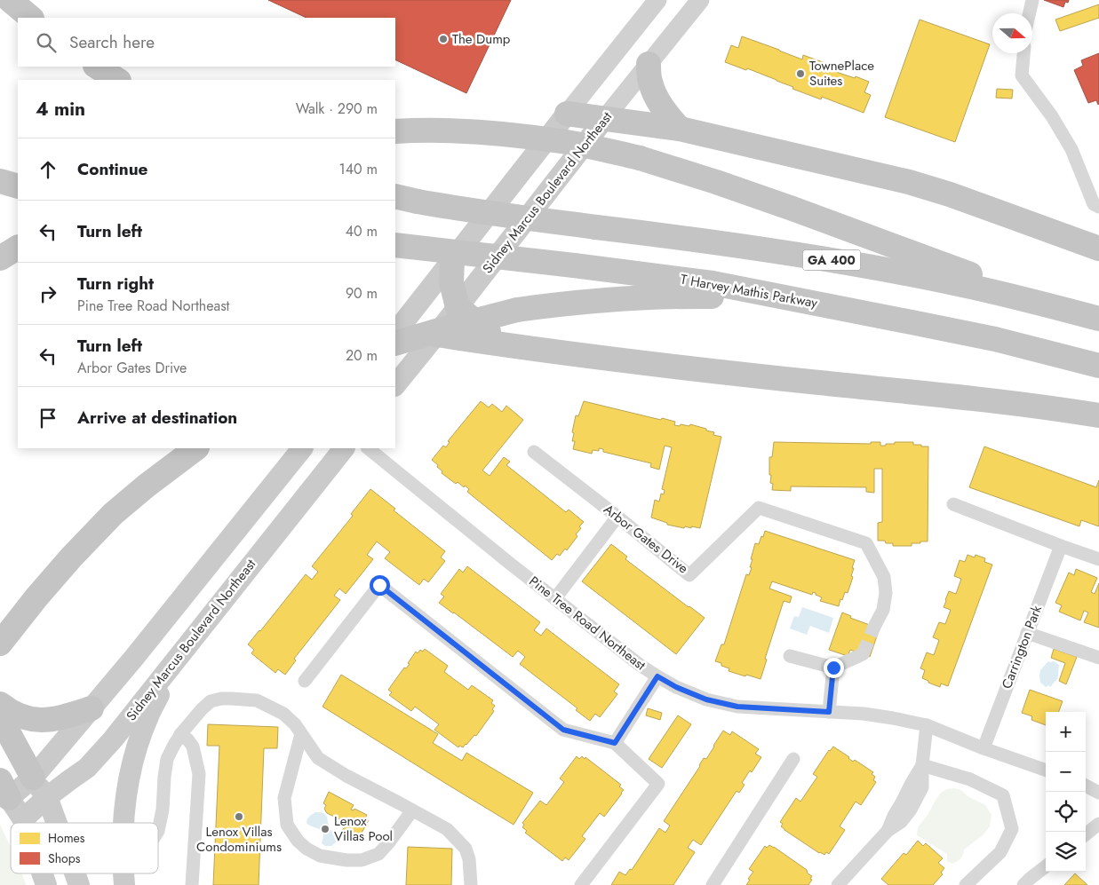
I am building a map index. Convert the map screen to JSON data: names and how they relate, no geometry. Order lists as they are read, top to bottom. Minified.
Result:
{"streets":{"highway":["GA 400","T Harvey Mathis Parkway"],"main road":["Sidney Marcus Boulevard Northeast"],"street":["Arbor Gates Drive","Pine Tree Road Northeast","Carrington Park"]},"crossings":[["Pine Tree Road Northeast","Carrington Park"]],"places":["The Dump","TownePlace Suites","Lenox Villas Condominiums","Lenox Villas Pool"],"legend":["Homes","Shops"],"north":"right","page":{"search":"Search here","heading":["4 min","Walk · 290 m"],"list":[["Continue","140 m"],["Turn left","40 m"],["Turn right","Pine Tree Road Northeast","90 m"],["Turn left","Arbor Gates Drive","20 m"],"Arrive at destination"],"map_buttons":["+","−"]}}
